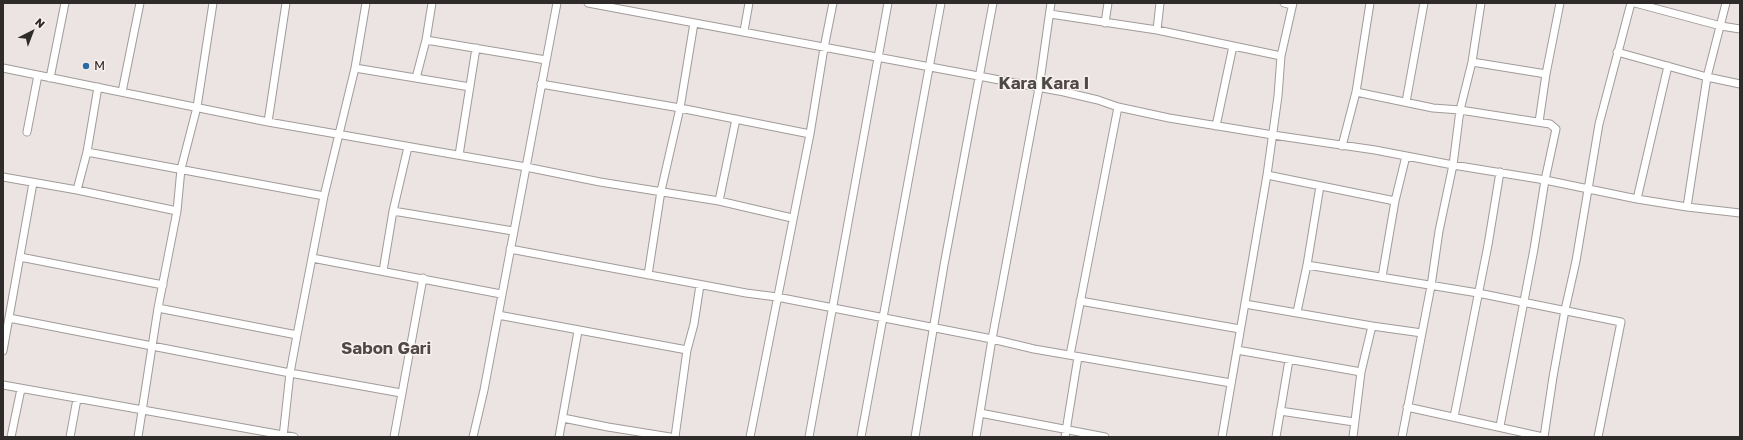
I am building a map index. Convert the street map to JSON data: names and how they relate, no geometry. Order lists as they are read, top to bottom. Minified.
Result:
{"districts":["Kara Kara I","Sabon Gari"],"places":["M"],"north":"top right"}
